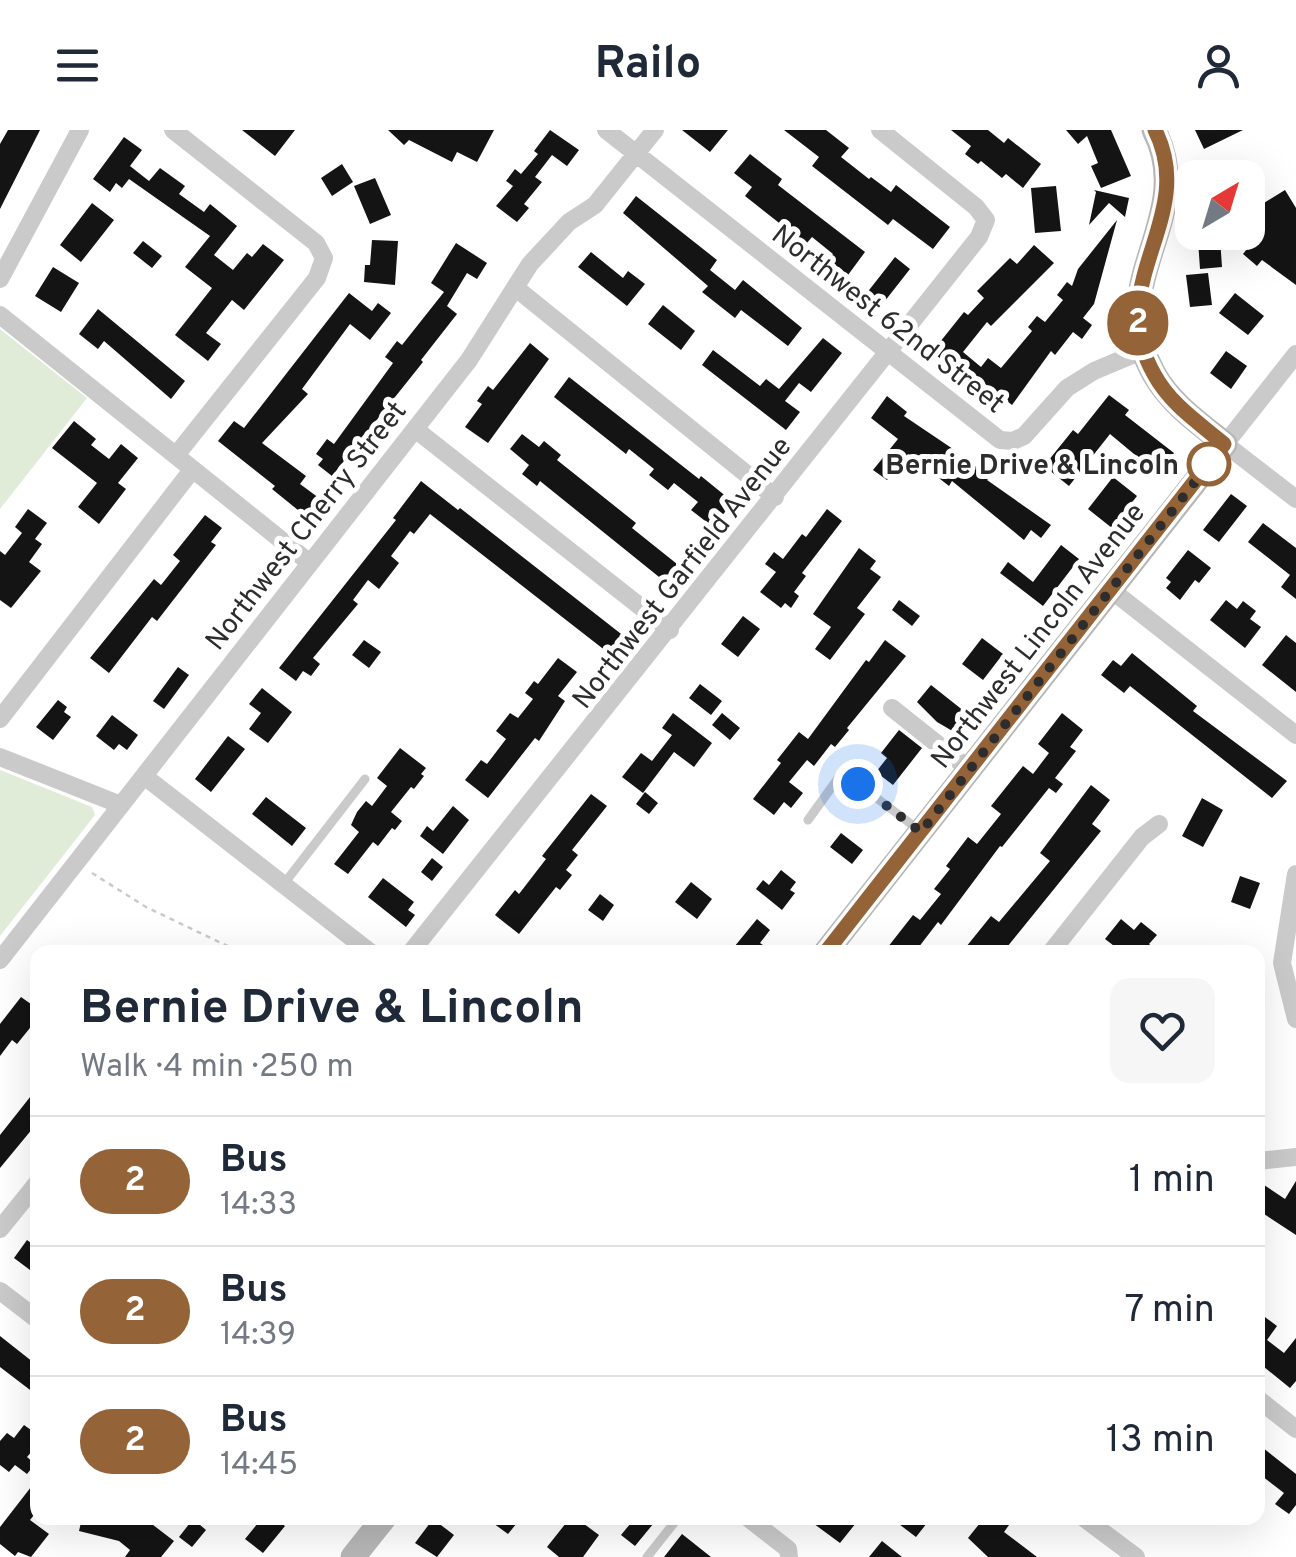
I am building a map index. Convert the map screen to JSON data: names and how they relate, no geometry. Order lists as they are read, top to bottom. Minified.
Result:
{"streets":{"street":["Northwest 62nd Street","Northwest Cherry Street","Northwest Garfield Avenue","Northwest Lincoln Avenue"]},"crossings":[["Northwest 62nd Street","Northwest Cherry Street"],["Northwest 62nd Street","Northwest Garfield Avenue"]],"places":["Bernie Drive & Lincoln"],"lines":["bus line 2"],"north":"top right","page":{"header":"Railo","on_map":"2","heading":["Bernie Drive & Lincoln","Walk · 4 min · 250 m"],"list":[{"mark":"2","name":"Bus","note":"14:33","value":"1 min"},{"mark":"2","name":"Bus","note":"14:39","value":"7 min"},{"mark":"2","name":"Bus","note":"14:45","value":"13 min"}]}}
